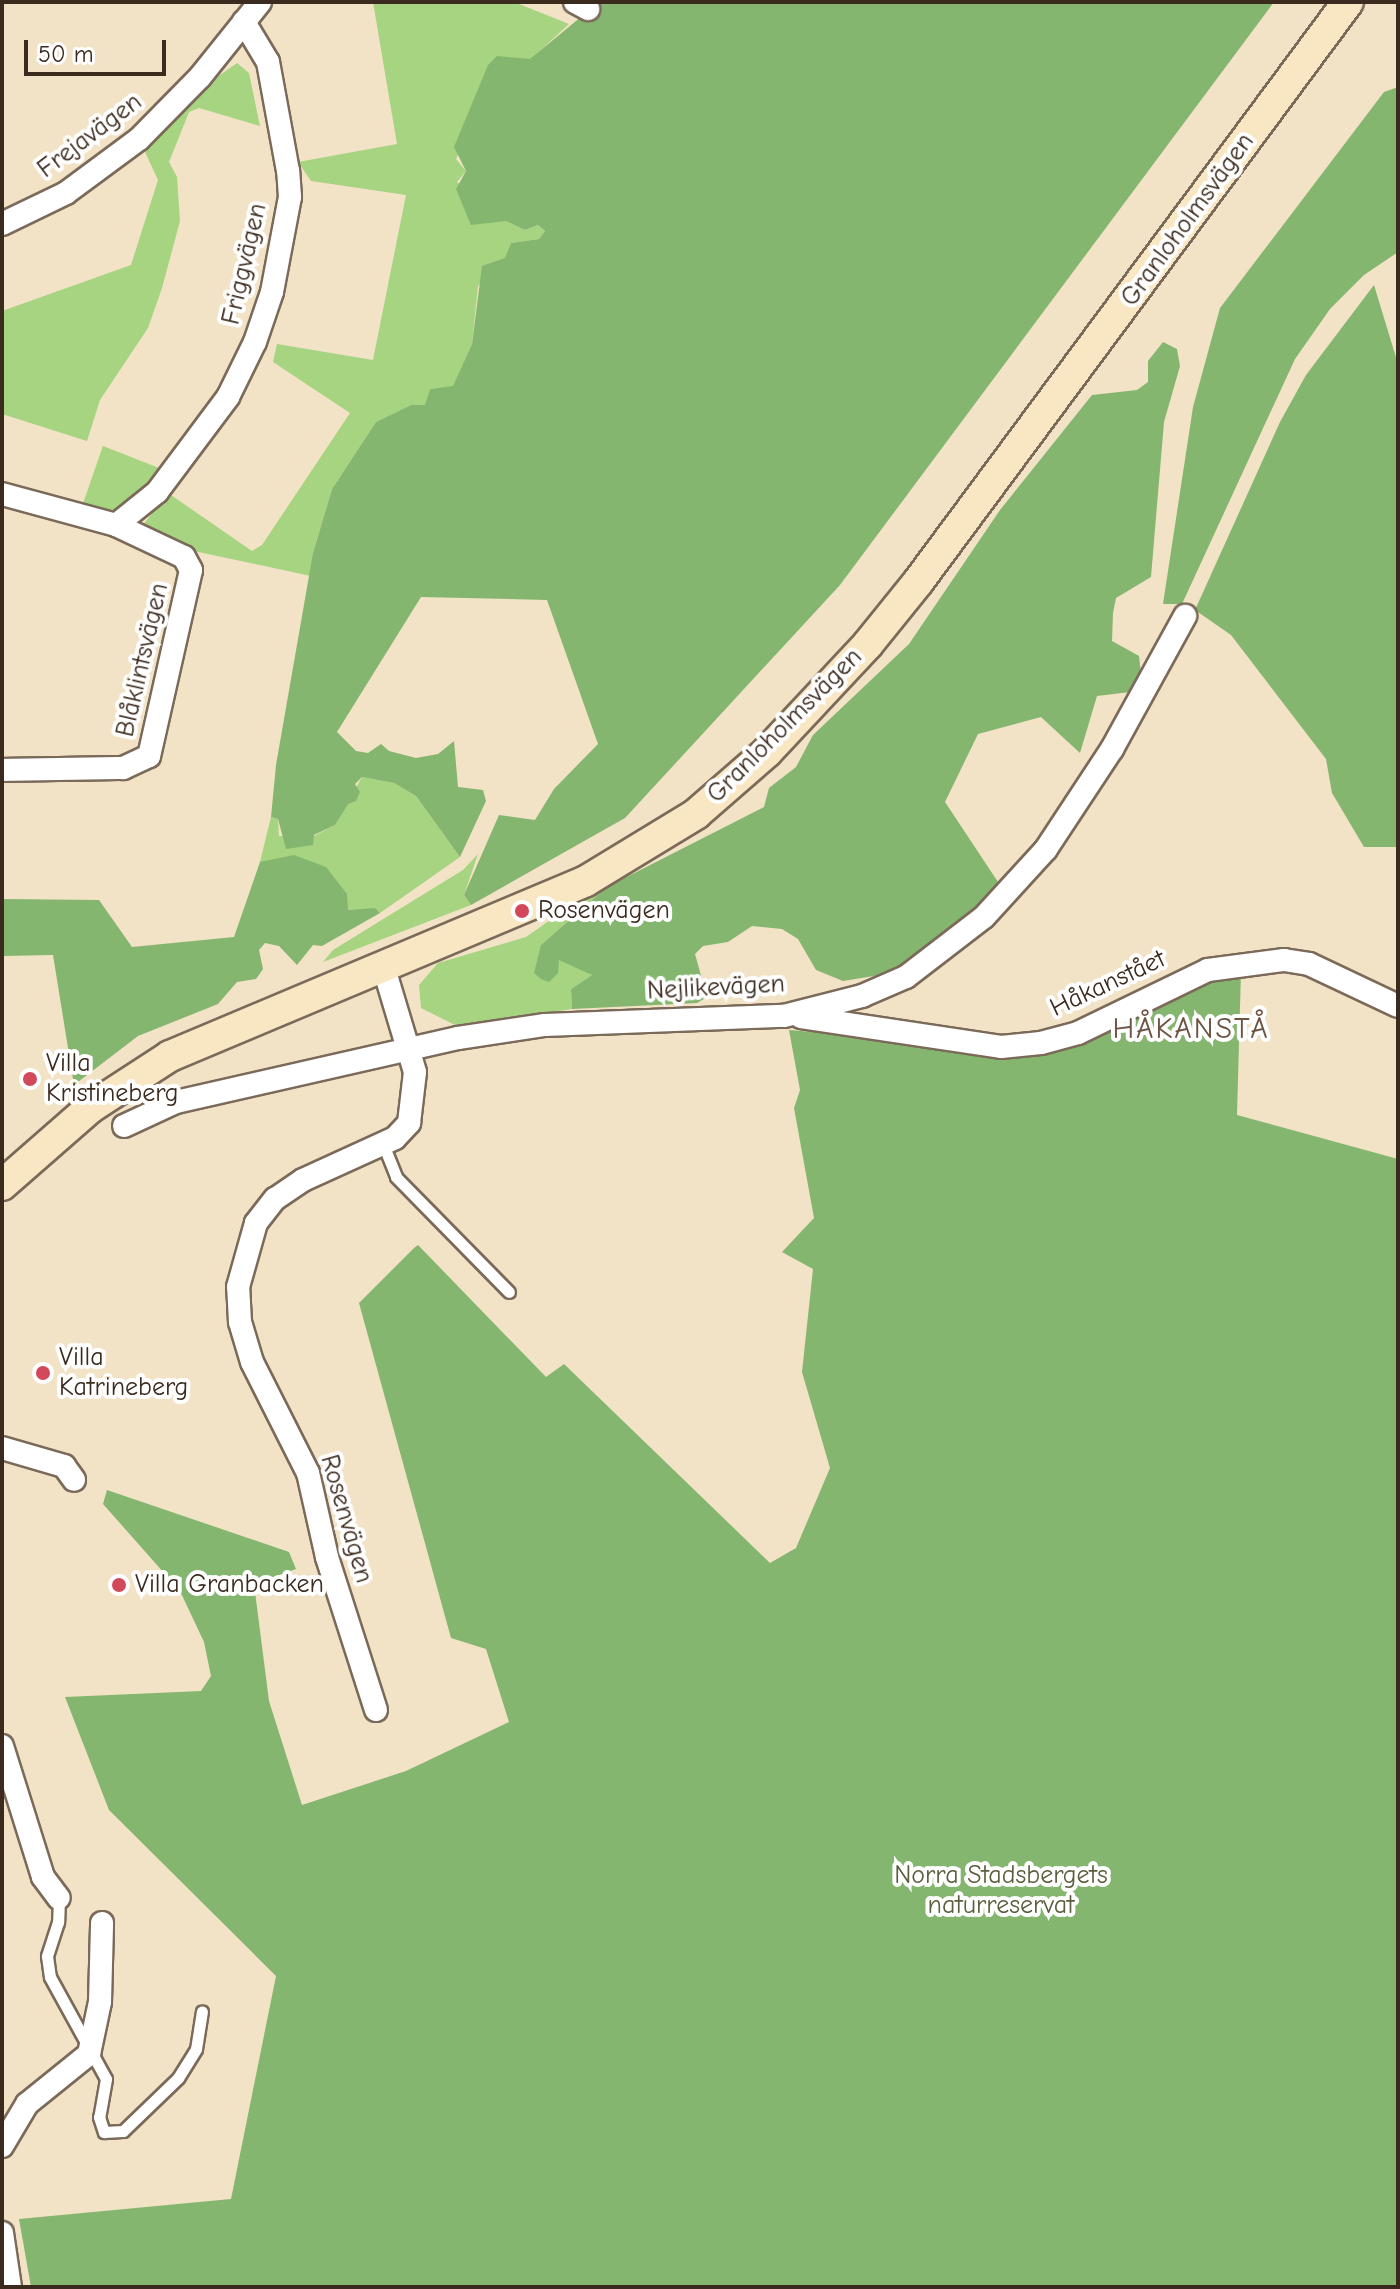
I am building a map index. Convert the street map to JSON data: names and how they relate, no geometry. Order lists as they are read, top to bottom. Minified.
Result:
{"streets":{"street":["Frejavägen","Granloholmsvägen","Friggvägen","Blåklintsvägen","Håkanstået","Nejlikevägen","Rosenvägen"]},"crossings":[["Frejavägen","Friggvägen"],["Granloholmsvägen","Rosenvägen"],["Friggvägen","Blåklintsvägen"],["Håkanstået","Nejlikevägen"],["Nejlikevägen","Rosenvägen"]],"districts":["HÅKANSTÅ"],"parks":["Norra Stadsbergets naturreservat"],"places":["Rosenvägen","Villa Kristineberg","Villa Katrineberg","Villa Granbacken"],"scale_bar":"50 m"}
